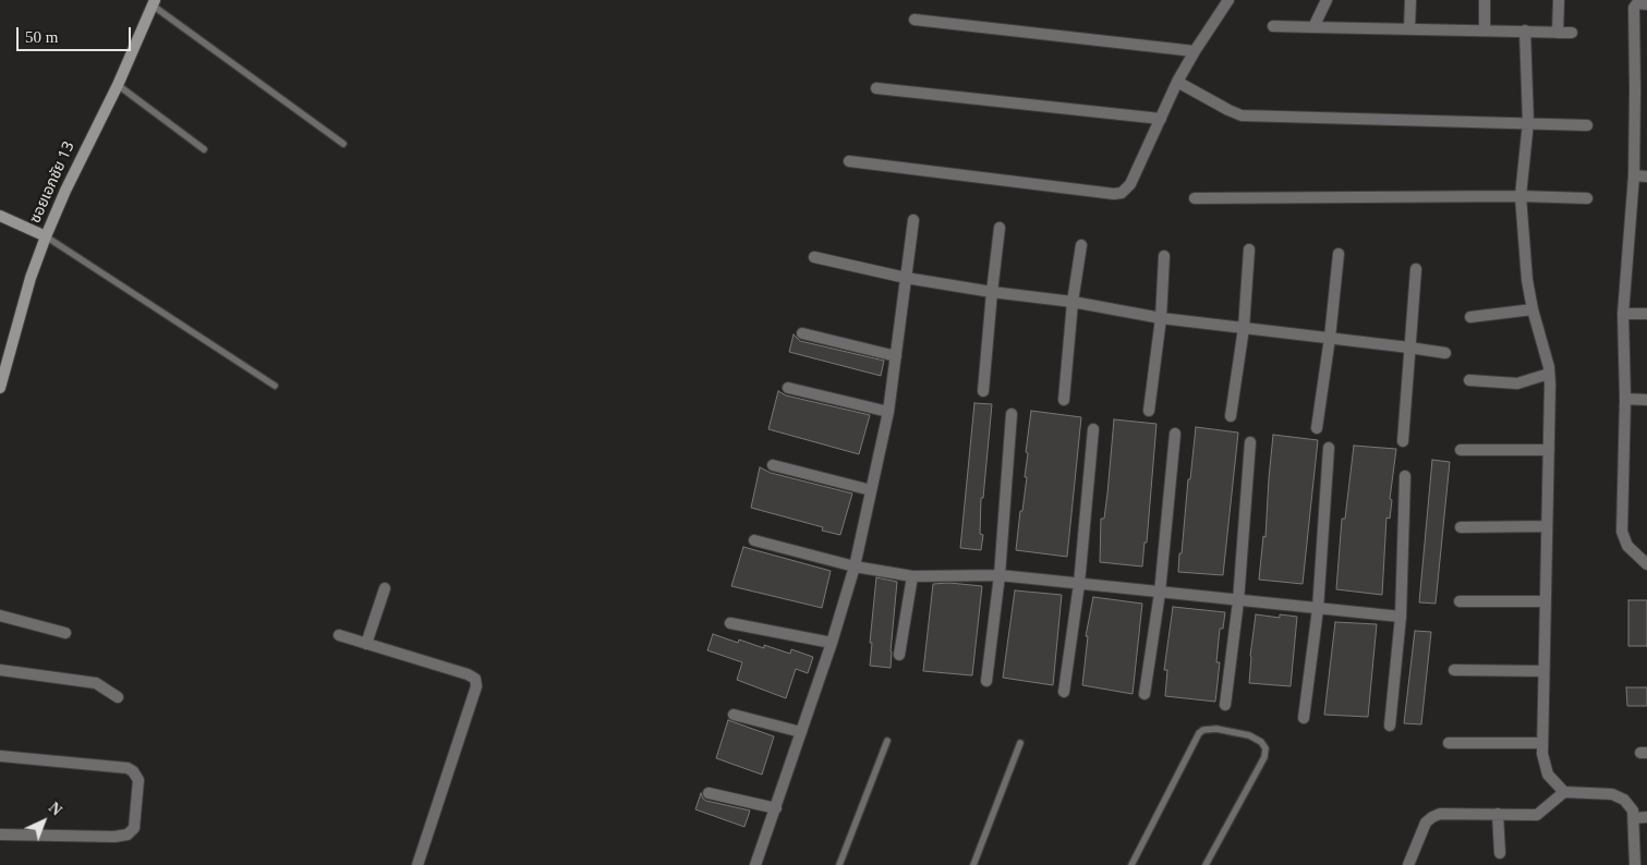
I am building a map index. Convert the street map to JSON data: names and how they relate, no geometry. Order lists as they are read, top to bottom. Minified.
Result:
{"streets":{"street":["ซอยเอกชัย 13"]},"scale_bar":"50 m","north":"top right"}
